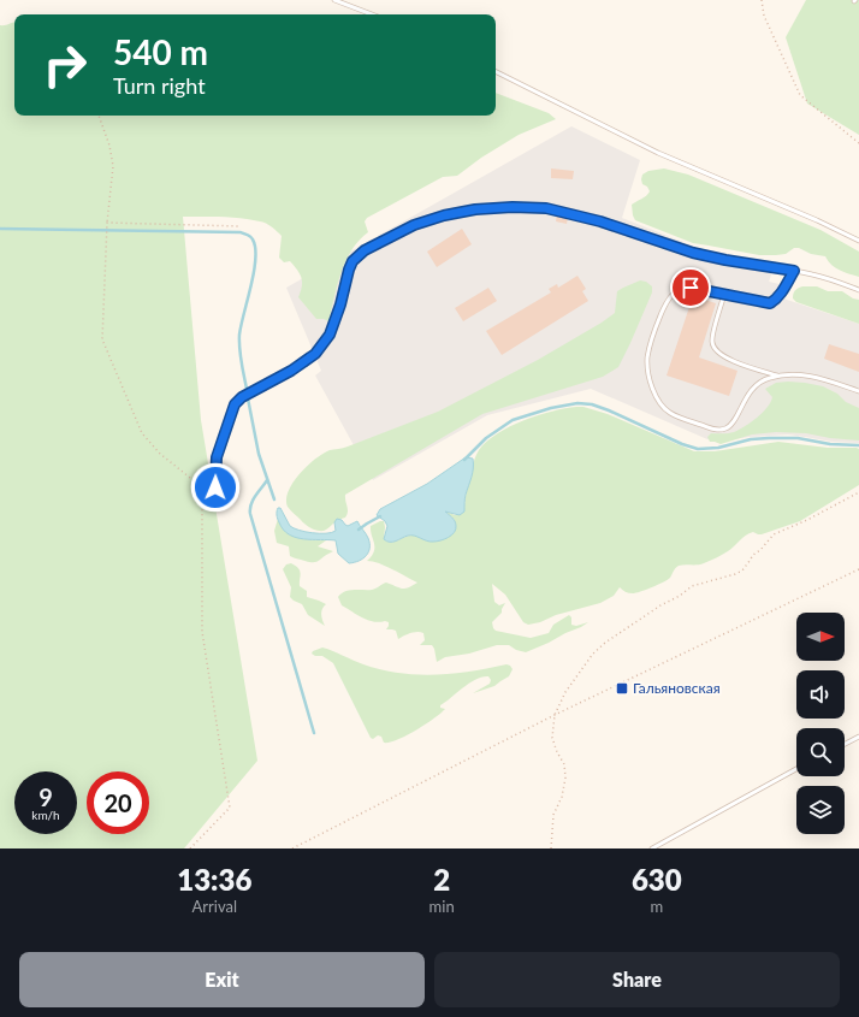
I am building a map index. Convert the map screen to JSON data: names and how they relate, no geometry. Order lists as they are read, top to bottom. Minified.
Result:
{"places":{"transit":["Гальяновская"]},"north":"right","page":{"turn":["540 m","Turn right"],"speed":"9 km/h","limit":"20","eta":["13:36","Arrival","2","min","630","m"],"buttons":["Exit","Share"]}}
